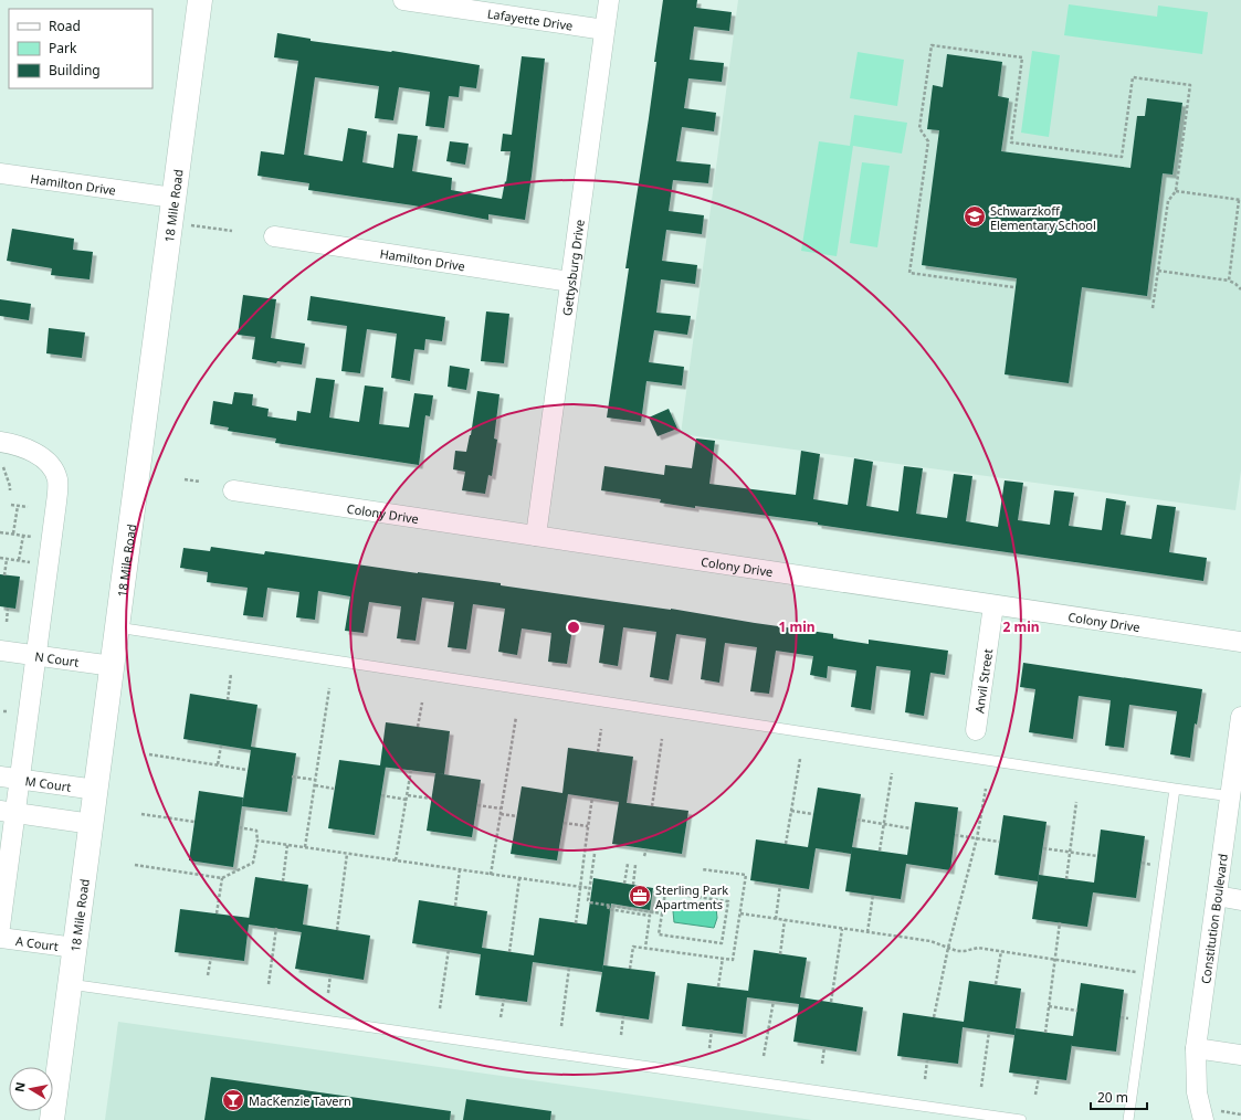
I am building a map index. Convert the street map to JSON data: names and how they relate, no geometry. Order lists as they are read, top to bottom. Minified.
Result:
{"streets":{"street":["Lafayette Drive","Hamilton Drive","18 Mile Road","Gettysburg Drive","Colony Drive","N Court","Anvil Street","M Court","Constitution Boulevard","A Court"]},"crossings":[["Lafayette Drive","Gettysburg Drive"],["Hamilton Drive","18 Mile Road"],["Hamilton Drive","Gettysburg Drive"],["18 Mile Road","N Court"],["18 Mile Road","M Court"],["18 Mile Road","A Court"],["Gettysburg Drive","Colony Drive"],["Colony Drive","Anvil Street"]],"places":{"school or university":["Schwarzkoff Elementary School"],"office":["Sterling Park Apartments"],"bar":["MacKenzie Tavern"]},"legend":["Road","Park","Building"],"scale_bar":"20 m","north":"left","rings":["1 min","2 min"]}
